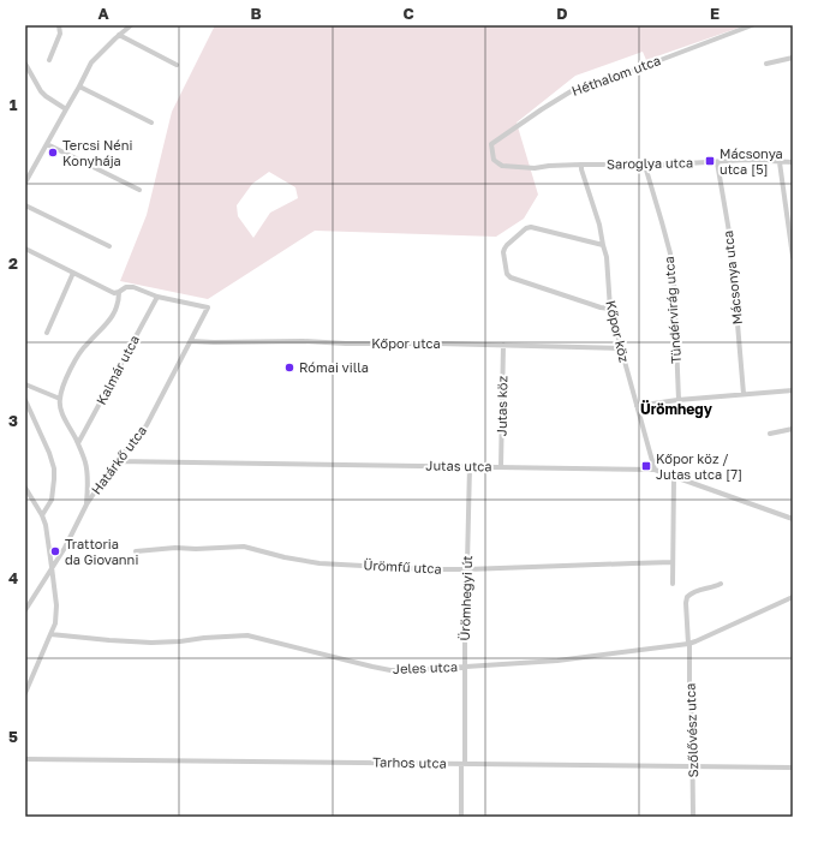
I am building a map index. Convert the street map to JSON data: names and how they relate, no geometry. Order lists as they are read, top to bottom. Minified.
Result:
{"streets":{"street":["Héthalom utca","Saroglya utca","Mácsonya utca","Tündérvirág utca","Kőpor köz","Kőpor utca","Kalmár utca","Jutas köz","Határkő utca","Jutas utca","Ürömfű utca","Ürömhegyi út","Jeles utca","Szőlővész utca","Tarhos utca"]},"crossings":[["Héthalom utca","Saroglya utca"],["Saroglya utca","Mácsonya utca"],["Saroglya utca","Tündérvirág utca"],["Saroglya utca","Kőpor köz"],["Kőpor köz","Kőpor utca"],["Kőpor köz","Jutas utca"],["Kőpor utca","Jutas köz"],["Kőpor utca","Határkő utca"],["Kalmár utca","Határkő utca"],["Jutas köz","Jutas utca"],["Határkő utca","Jutas utca"],["Jutas utca","Ürömhegyi út"],["Ürömfű utca","Ürömhegyi út"],["Ürömhegyi út","Jeles utca"],["Ürömhegyi út","Tarhos utca"],["Jeles utca","Szőlővész utca"],["Szőlővész utca","Tarhos utca"]],"districts":["Ürömhegy"],"places":{"other":["Tercsi Néni Konyhája","Római villa","Trattoria da Giovanni"],"transit":["Mácsonya utca [5]","Kőpor köz / Jutas utca [7]"]},"grid":{"columns":["A","B","C","D","E"],"rows":["1","2","3","4","5"]}}
